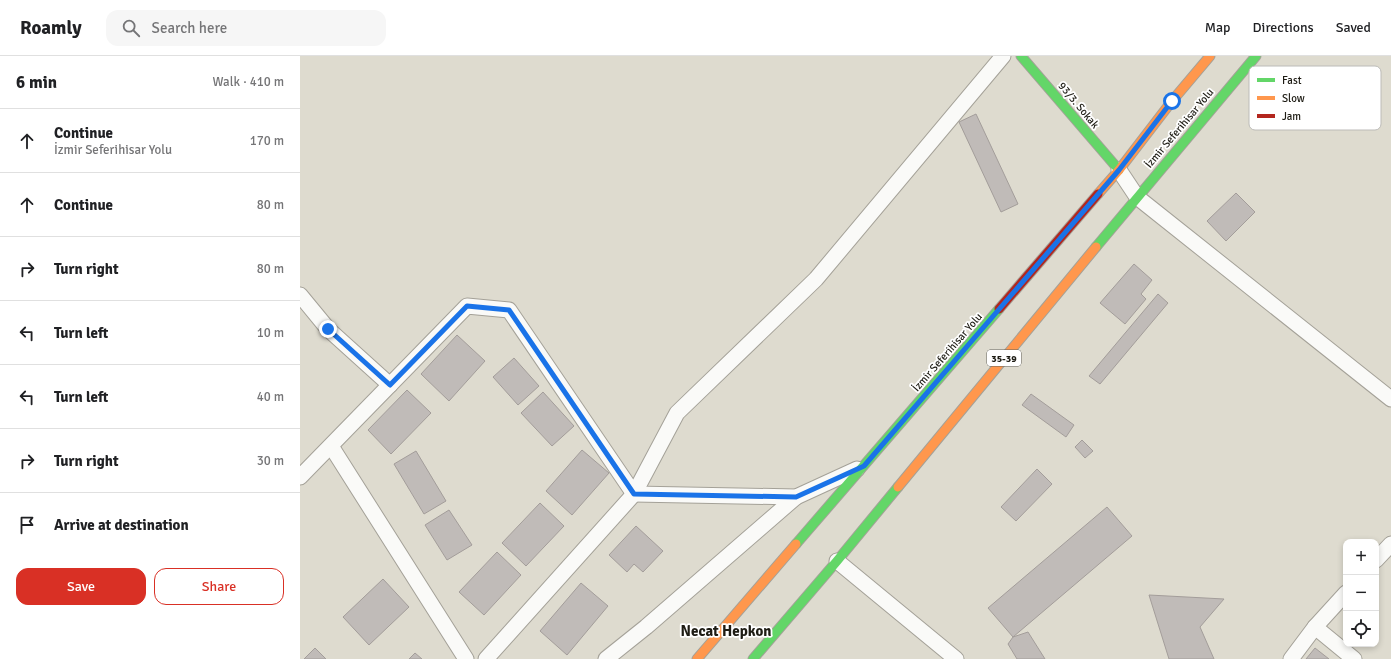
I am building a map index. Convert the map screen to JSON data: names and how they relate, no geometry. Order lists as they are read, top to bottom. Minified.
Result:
{"streets":{"main road":["93/3. Sokak","İzmir Seferihisar Yolu","35-39"]},"crossings":[["93/3. Sokak","İzmir Seferihisar Yolu"]],"districts":["Necat Hepkon"],"legend":["Fast","Slow","Jam"],"page":{"header":"Roamly","search":"Search here","nav":["Map","Directions","Saved"],"heading":["6 min","Walk · 410 m"],"list":[["Continue","İzmir Seferihisar Yolu","170 m"],["Continue","80 m"],["Turn right","80 m"],["Turn left","10 m"],["Turn left","40 m"],["Turn right","30 m"],"Arrive at destination"],"map_buttons":["+","−"],"buttons":["Save","Share"]}}
